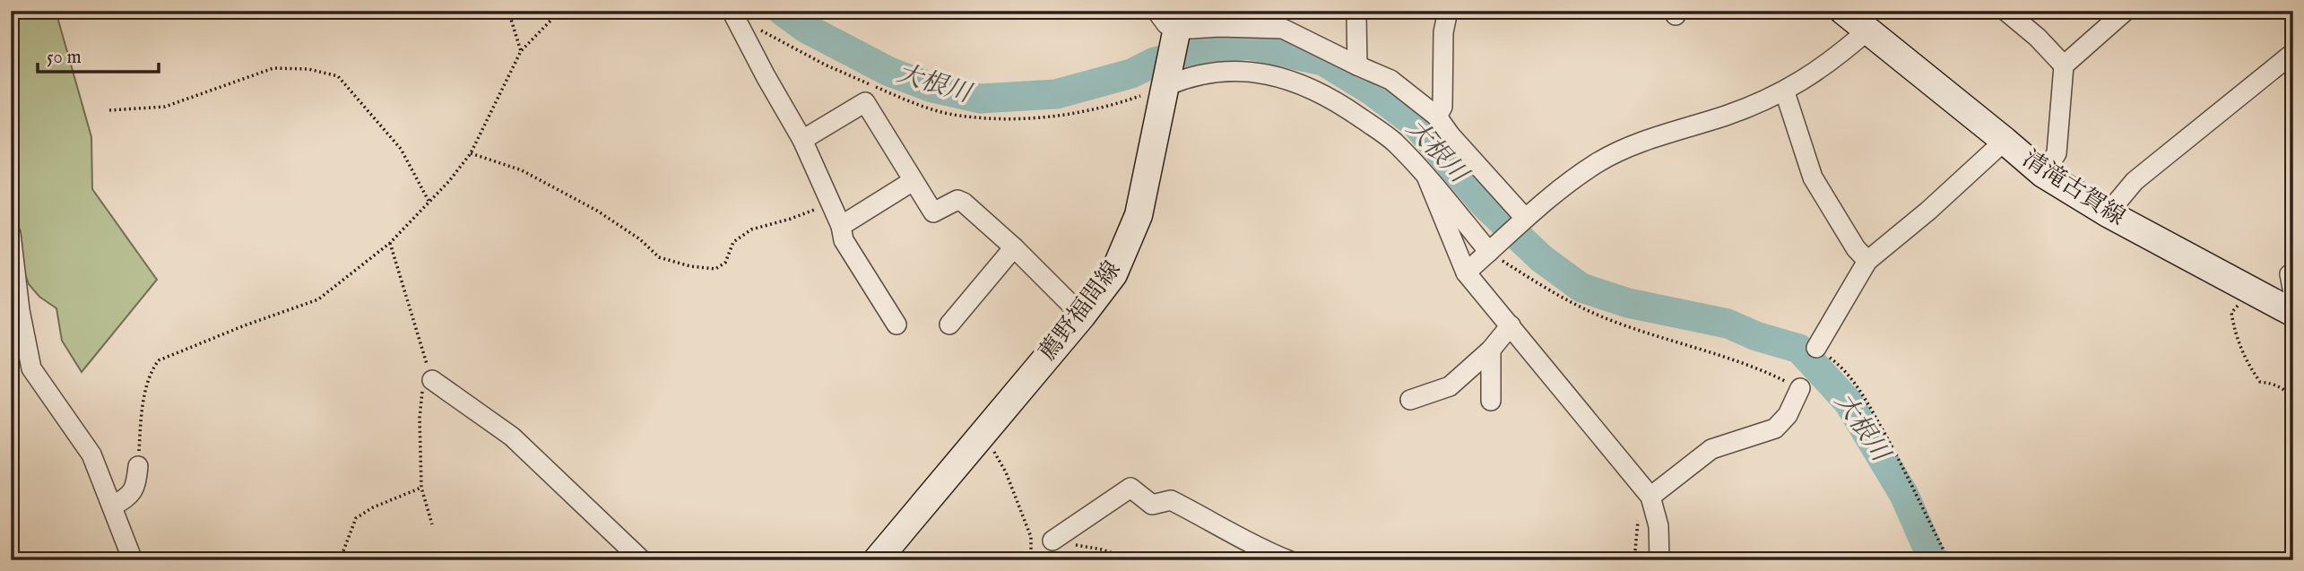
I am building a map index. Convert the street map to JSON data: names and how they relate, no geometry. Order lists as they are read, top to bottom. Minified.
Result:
{"streets":{"main road":["清滝古賀線","薦野福間線"]},"water":["大根川"],"scale_bar":"50 m"}
